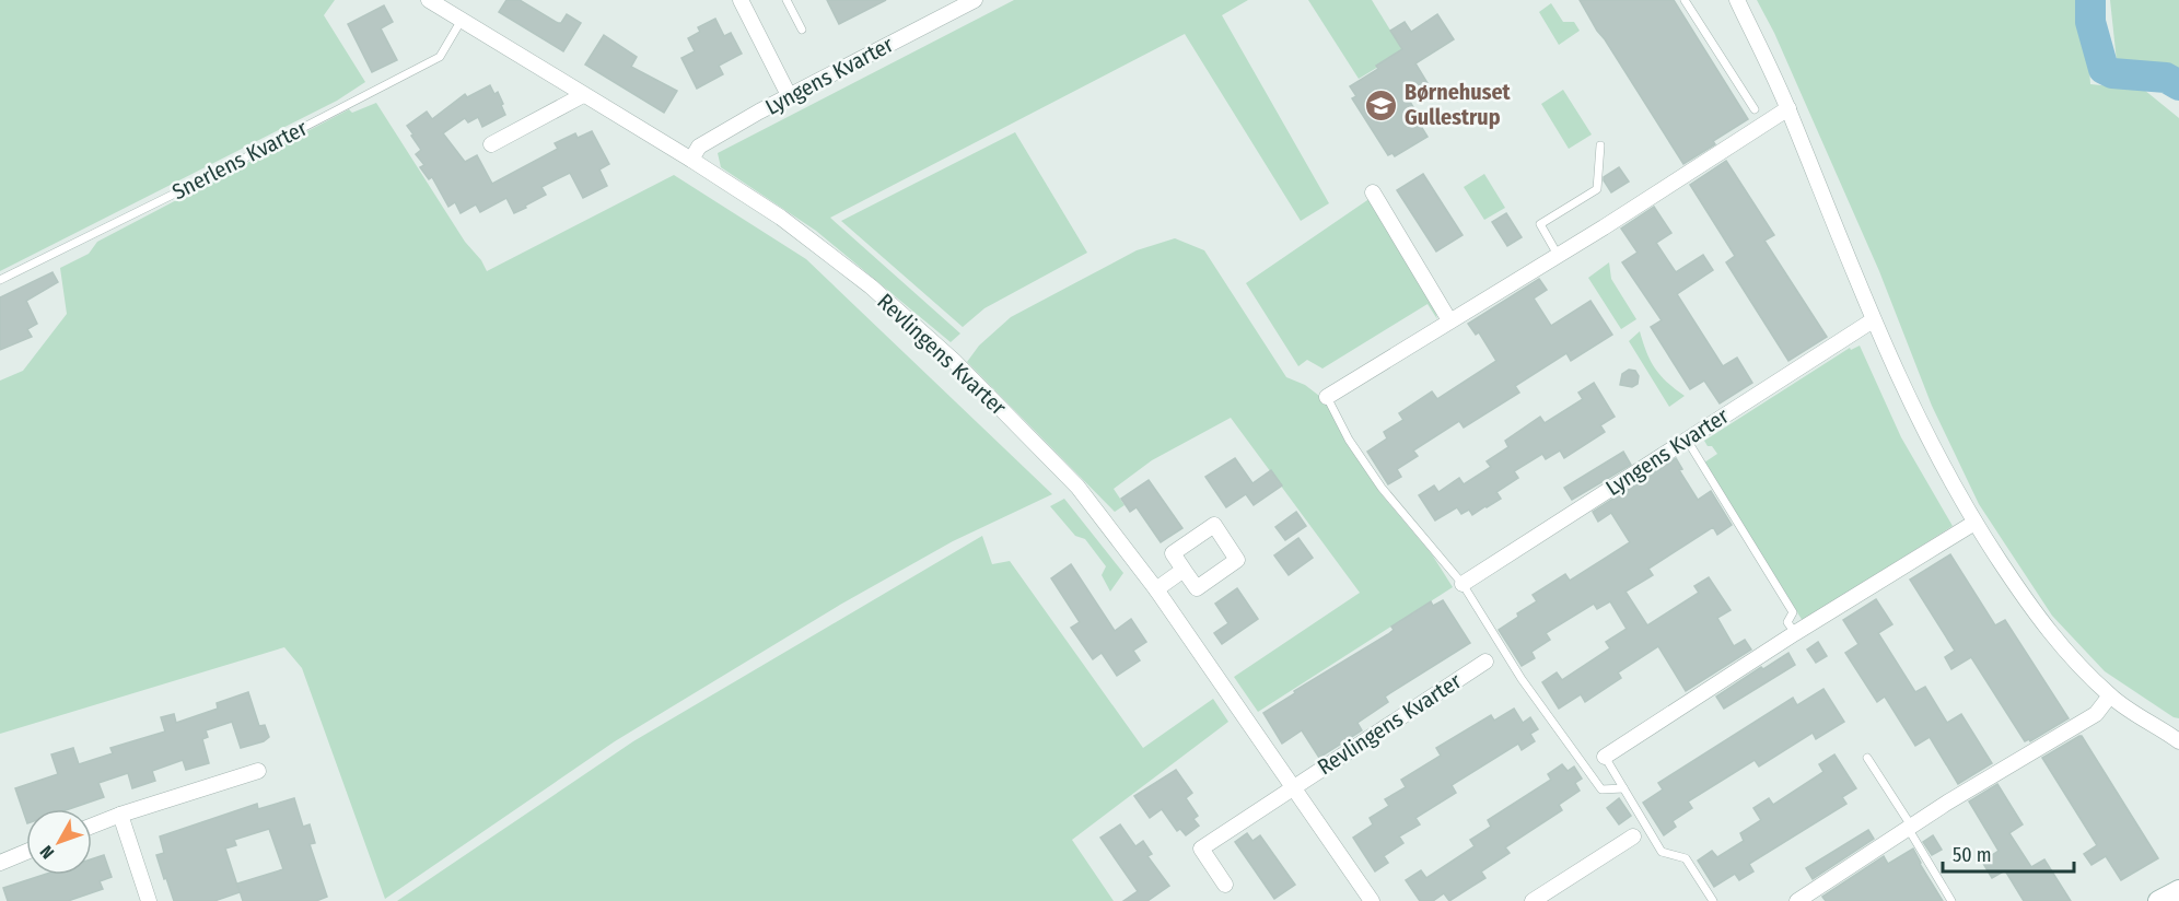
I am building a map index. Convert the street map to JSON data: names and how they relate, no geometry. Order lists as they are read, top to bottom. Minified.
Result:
{"streets":{"street":["Lyngens Kvarter","Revlingens Kvarter"],"lane":["Snerlens Kvarter"]},"crossings":[["Lyngens Kvarter","Revlingens Kvarter"]],"places":{"school or university":["Børnehuset Gullestrup"]},"scale_bar":"50 m","north":"bottom left"}
